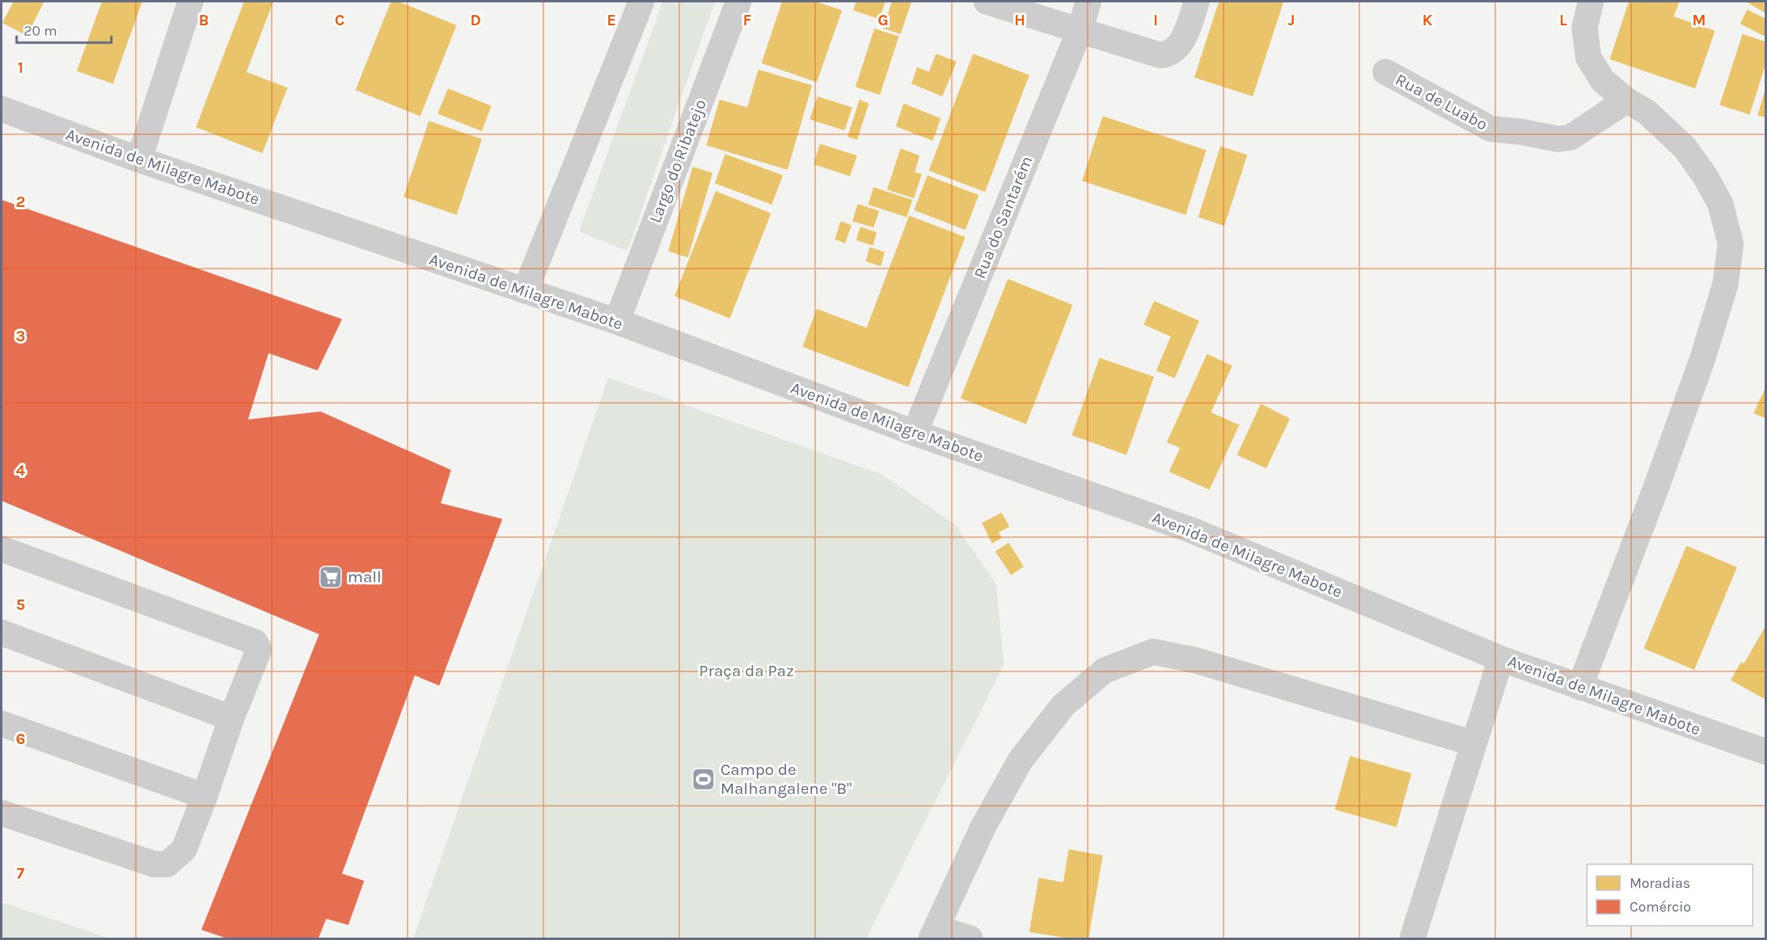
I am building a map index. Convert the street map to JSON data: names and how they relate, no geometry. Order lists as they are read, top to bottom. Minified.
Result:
{"streets":{"street":["Rua de Luabo","Largo do Ribatejo","Avenida de Milagre Mabote","Rua do Santarém"]},"crossings":[["Largo do Ribatejo","Avenida de Milagre Mabote"],["Avenida de Milagre Mabote","Rua do Santarém"]],"parks":["Praça da Paz"],"places":{"supermarket":["mall"],"sports":["Campo de Malhangalene \"B\""]},"legend":["Moradias","Comércio"],"scale_bar":"20 m","grid":{"columns":["B","C","D","E","F","G","H","I","J","K","L","M"],"rows":["1","2","3","4","5","6","7"]}}
